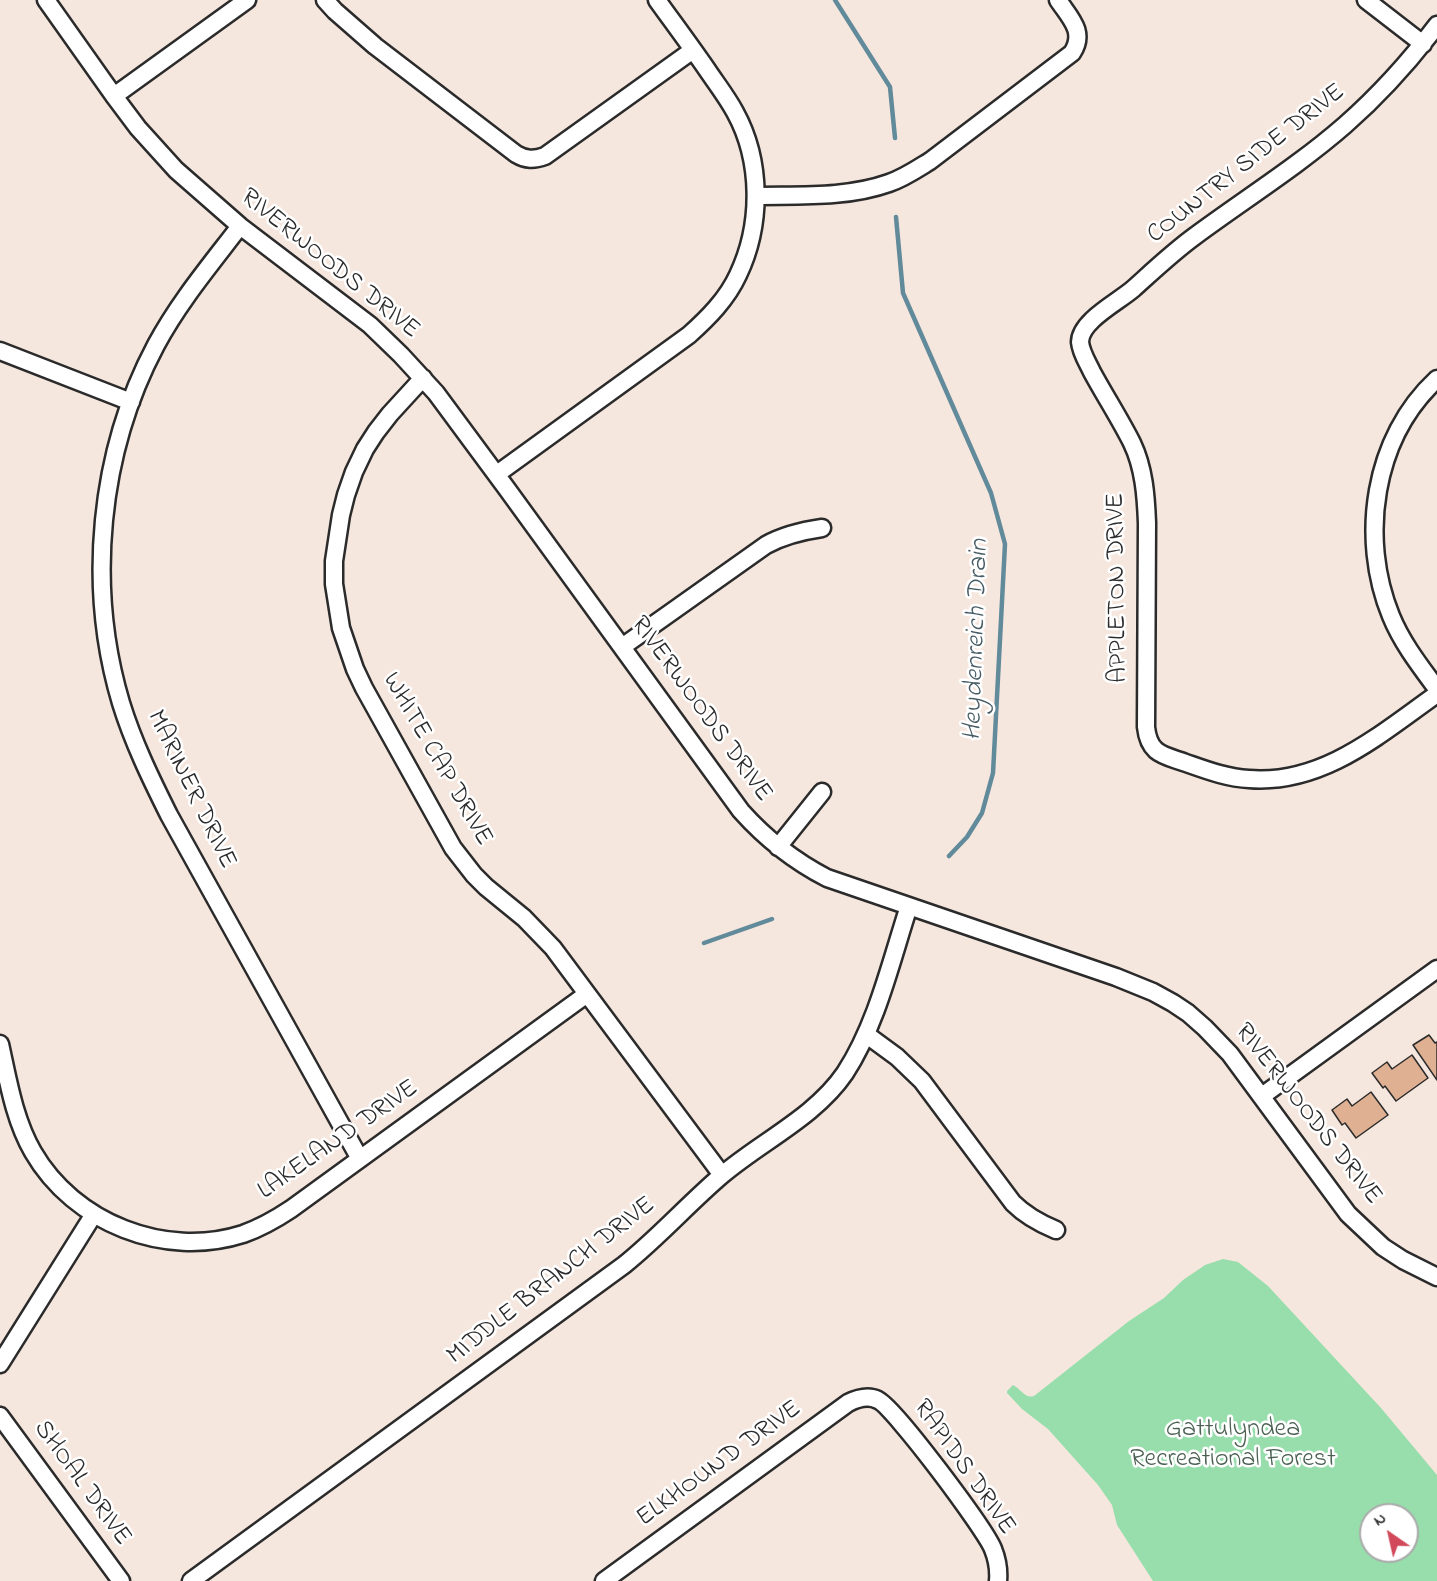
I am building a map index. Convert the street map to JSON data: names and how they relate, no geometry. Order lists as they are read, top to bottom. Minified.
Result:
{"streets":{"street":["COUNTRY SIDE DRIVE","RIVERWOODS DRIVE","APPLETON DRIVE","WHITE CAP DRIVE","MARINER DRIVE","LAKELAND DRIVE","MIDDLE BRANCH DRIVE","ELKHOUND DRIVE","RAPIDS DRIVE","SHOAL DRIVE"]},"crossings":[["COUNTRY SIDE DRIVE","APPLETON DRIVE"],["RIVERWOODS DRIVE","WHITE CAP DRIVE"],["RIVERWOODS DRIVE","MARINER DRIVE"],["RIVERWOODS DRIVE","MIDDLE BRANCH DRIVE"],["WHITE CAP DRIVE","LAKELAND DRIVE"],["WHITE CAP DRIVE","MIDDLE BRANCH DRIVE"],["MARINER DRIVE","LAKELAND DRIVE"],["ELKHOUND DRIVE","RAPIDS DRIVE"]],"water":["Heydenreich Drain"],"parks":["Gattulyndea Recreational Forest"],"north":"top left"}
